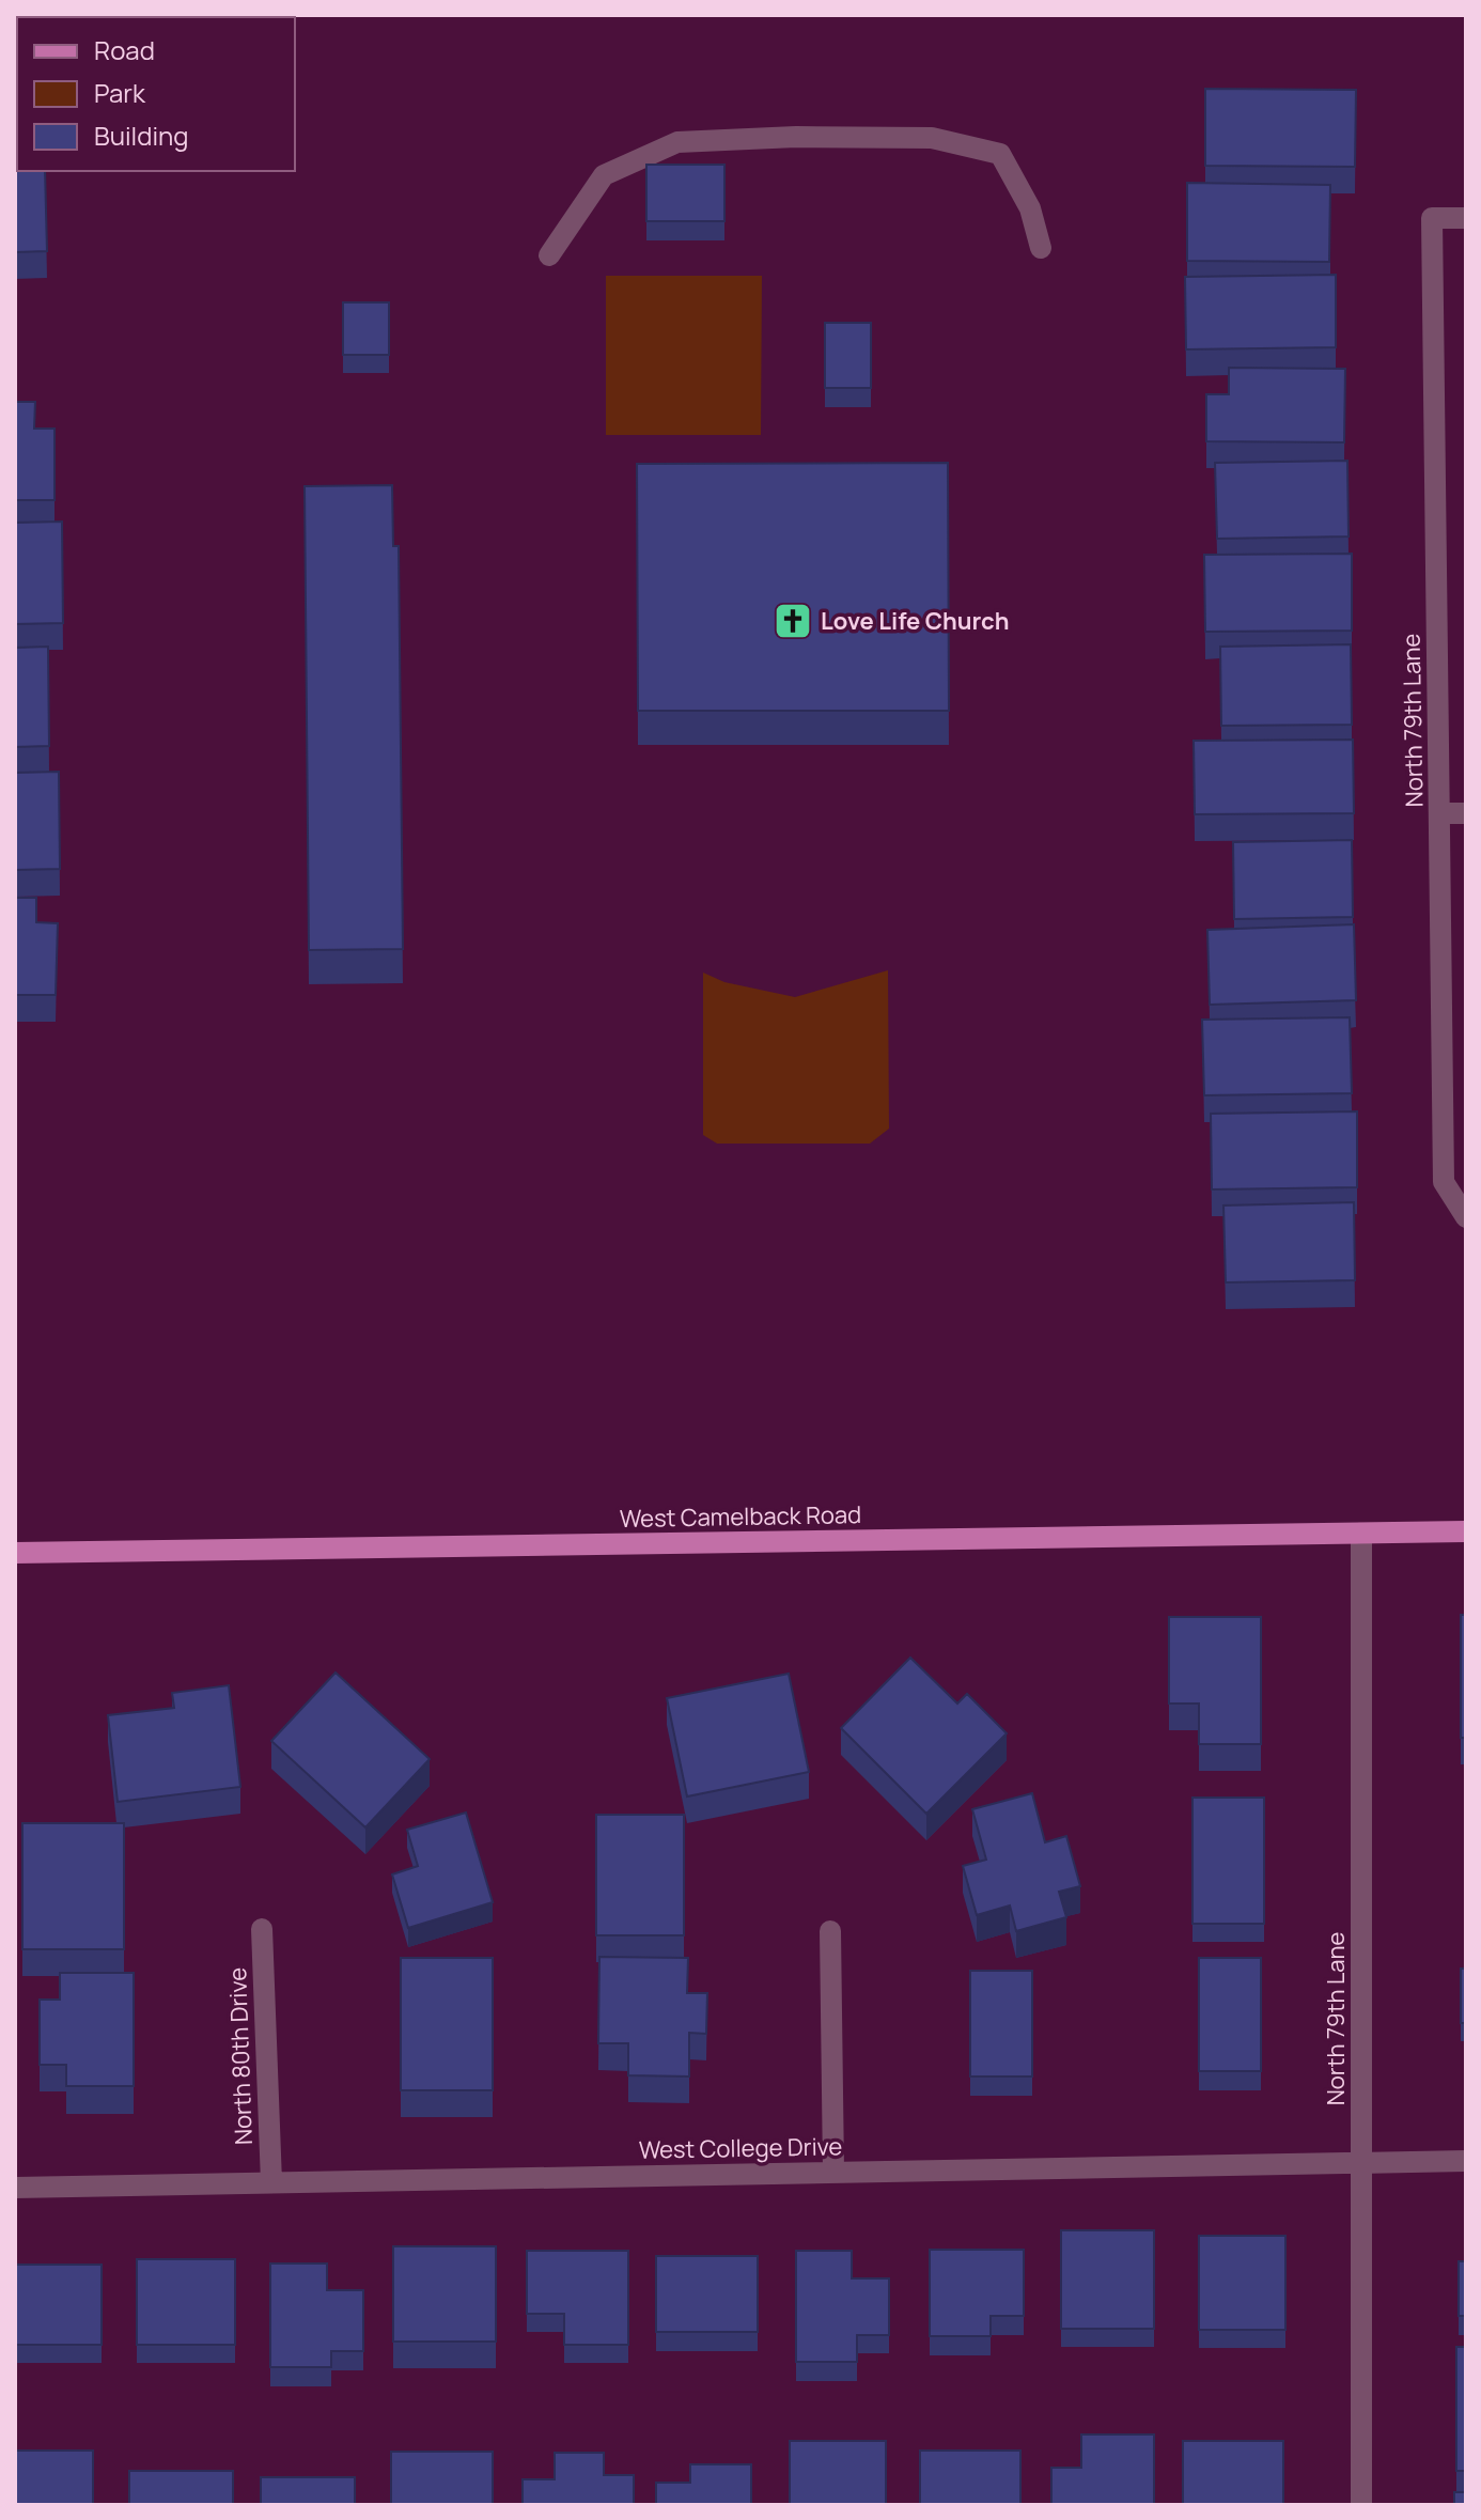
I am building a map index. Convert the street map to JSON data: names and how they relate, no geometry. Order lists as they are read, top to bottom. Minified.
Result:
{"streets":{"main road":["West Camelback Road"],"street":["North 79th Lane","North 80th Drive","West College Drive"]},"crossings":[["North 79th Lane","West Camelback Road"],["North 79th Lane","West College Drive"],["North 80th Drive","West College Drive"]],"places":{"church":["Love Life Church"]},"legend":["Road","Park","Building"]}
